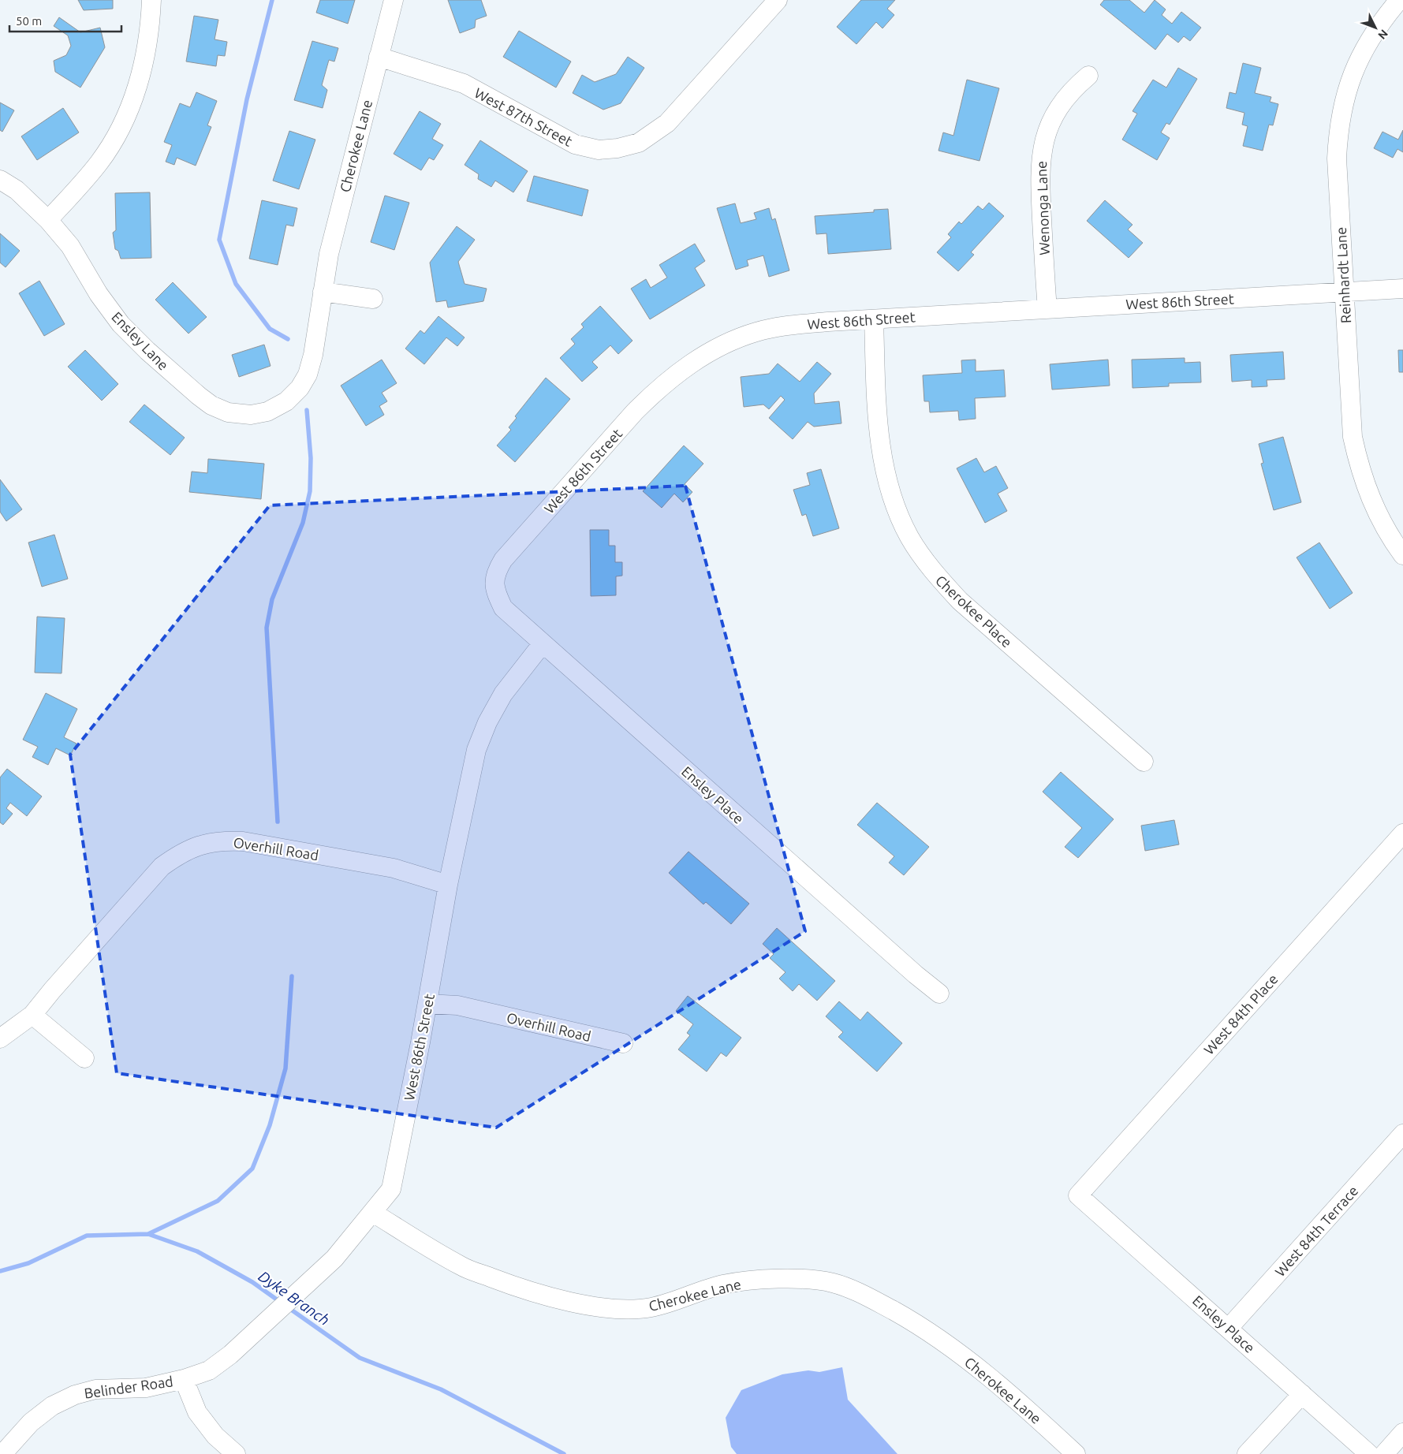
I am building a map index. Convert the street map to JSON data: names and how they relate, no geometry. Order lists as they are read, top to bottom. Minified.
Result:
{"streets":{"street":["West 87th Street","Cherokee Lane","Wenonga Lane","Reinhardt Lane","West 86th Street","Ensley Lane","Cherokee Place","Ensley Place","Overhill Road","West 84th Place","West 84th Terrace","Belinder Road"]},"crossings":[["West 87th Street","Cherokee Lane"],["Cherokee Lane","West 86th Street"],["Cherokee Lane","Ensley Lane"],["Wenonga Lane","West 86th Street"],["Reinhardt Lane","West 86th Street"],["West 86th Street","Cherokee Place"],["West 86th Street","Ensley Place"],["West 86th Street","Overhill Road"],["West 86th Street","Belinder Road"],["Ensley Place","West 84th Place"],["Ensley Place","West 84th Terrace"]],"water":["Dyke Branch"],"scale_bar":"50 m","north":"bottom right"}
